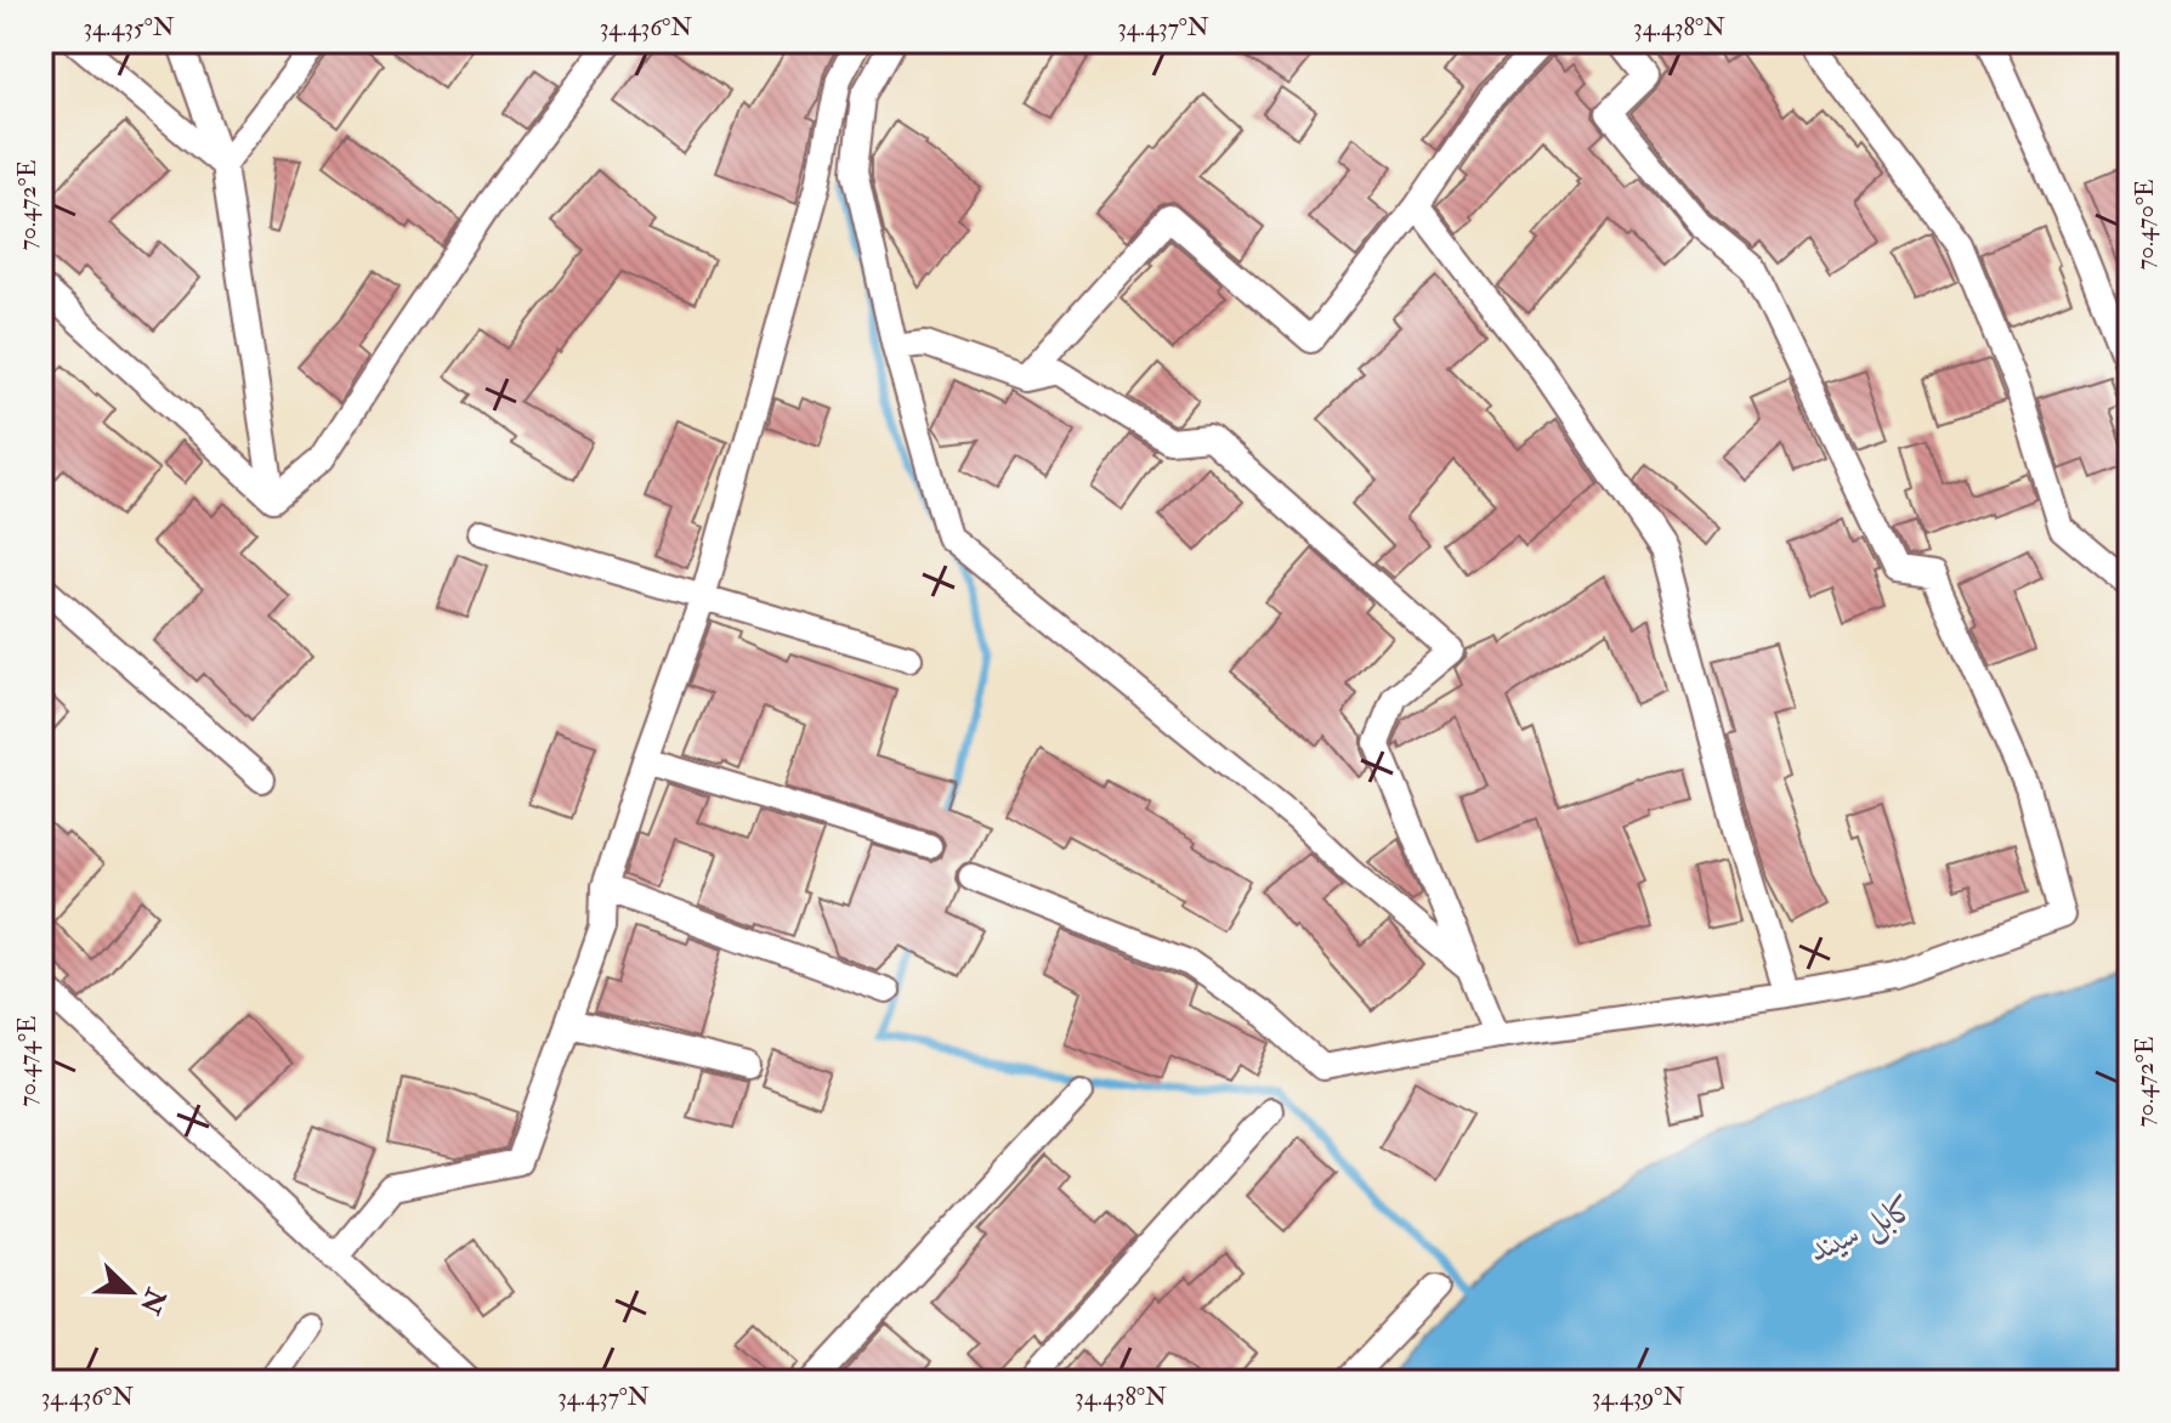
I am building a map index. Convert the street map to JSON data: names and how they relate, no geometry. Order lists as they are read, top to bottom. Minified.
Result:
{"water":["کابل سيند"],"north":"bottom right","coordinates":["34.435°N","34.436°N","34.437°N","34.438°N","70.472°E","70.470°E","70.474°E","34.439°N"]}
